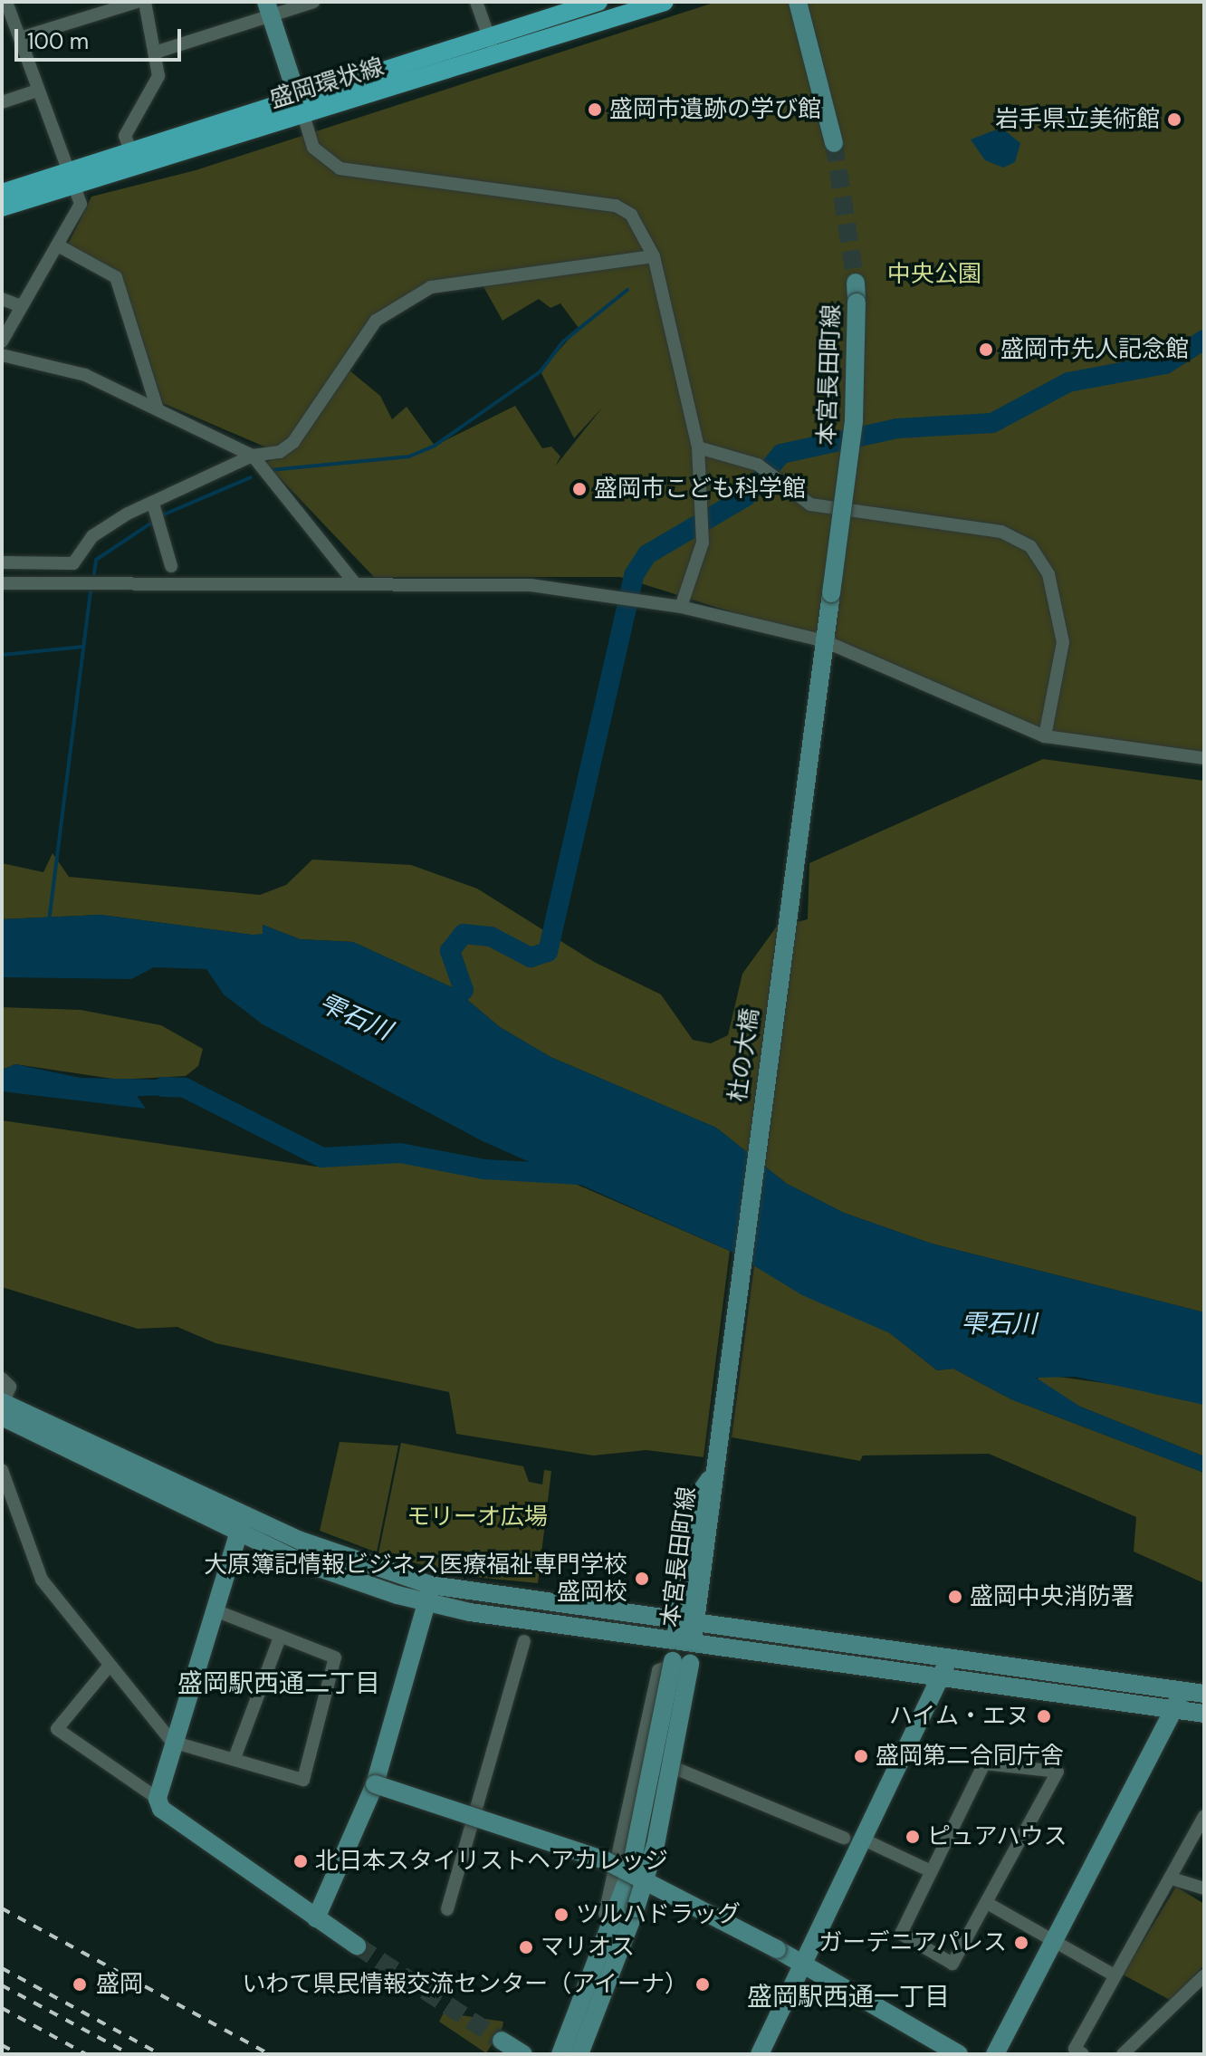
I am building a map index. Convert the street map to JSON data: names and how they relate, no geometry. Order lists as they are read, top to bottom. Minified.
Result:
{"streets":{"main road":["盛岡環状線"],"street":["本宮長田町線","杜の大橋"]},"crossings":[["本宮長田町線","杜の大橋"]],"districts":["盛岡駅西通二丁目","盛岡駅西通一丁目"],"water":["雫石川"],"parks":["中央公園","モリーオ広場"],"places":["盛岡市遺跡の学び館","岩手県立美術館","盛岡市先人記念館","盛岡市こども科学館","大原簿記情報ビジネス医療福祉専門学校 盛岡校","盛岡中央消防署","ハイム・エヌ","盛岡第二合同庁舎","ピュアハウス","北日本スタイリストヘアカレッジ","ツルハドラッグ","ガーデニアパレス","マリオス","盛岡","いわて県民情報交流センター（アイーナ）"],"scale_bar":"100 m"}
